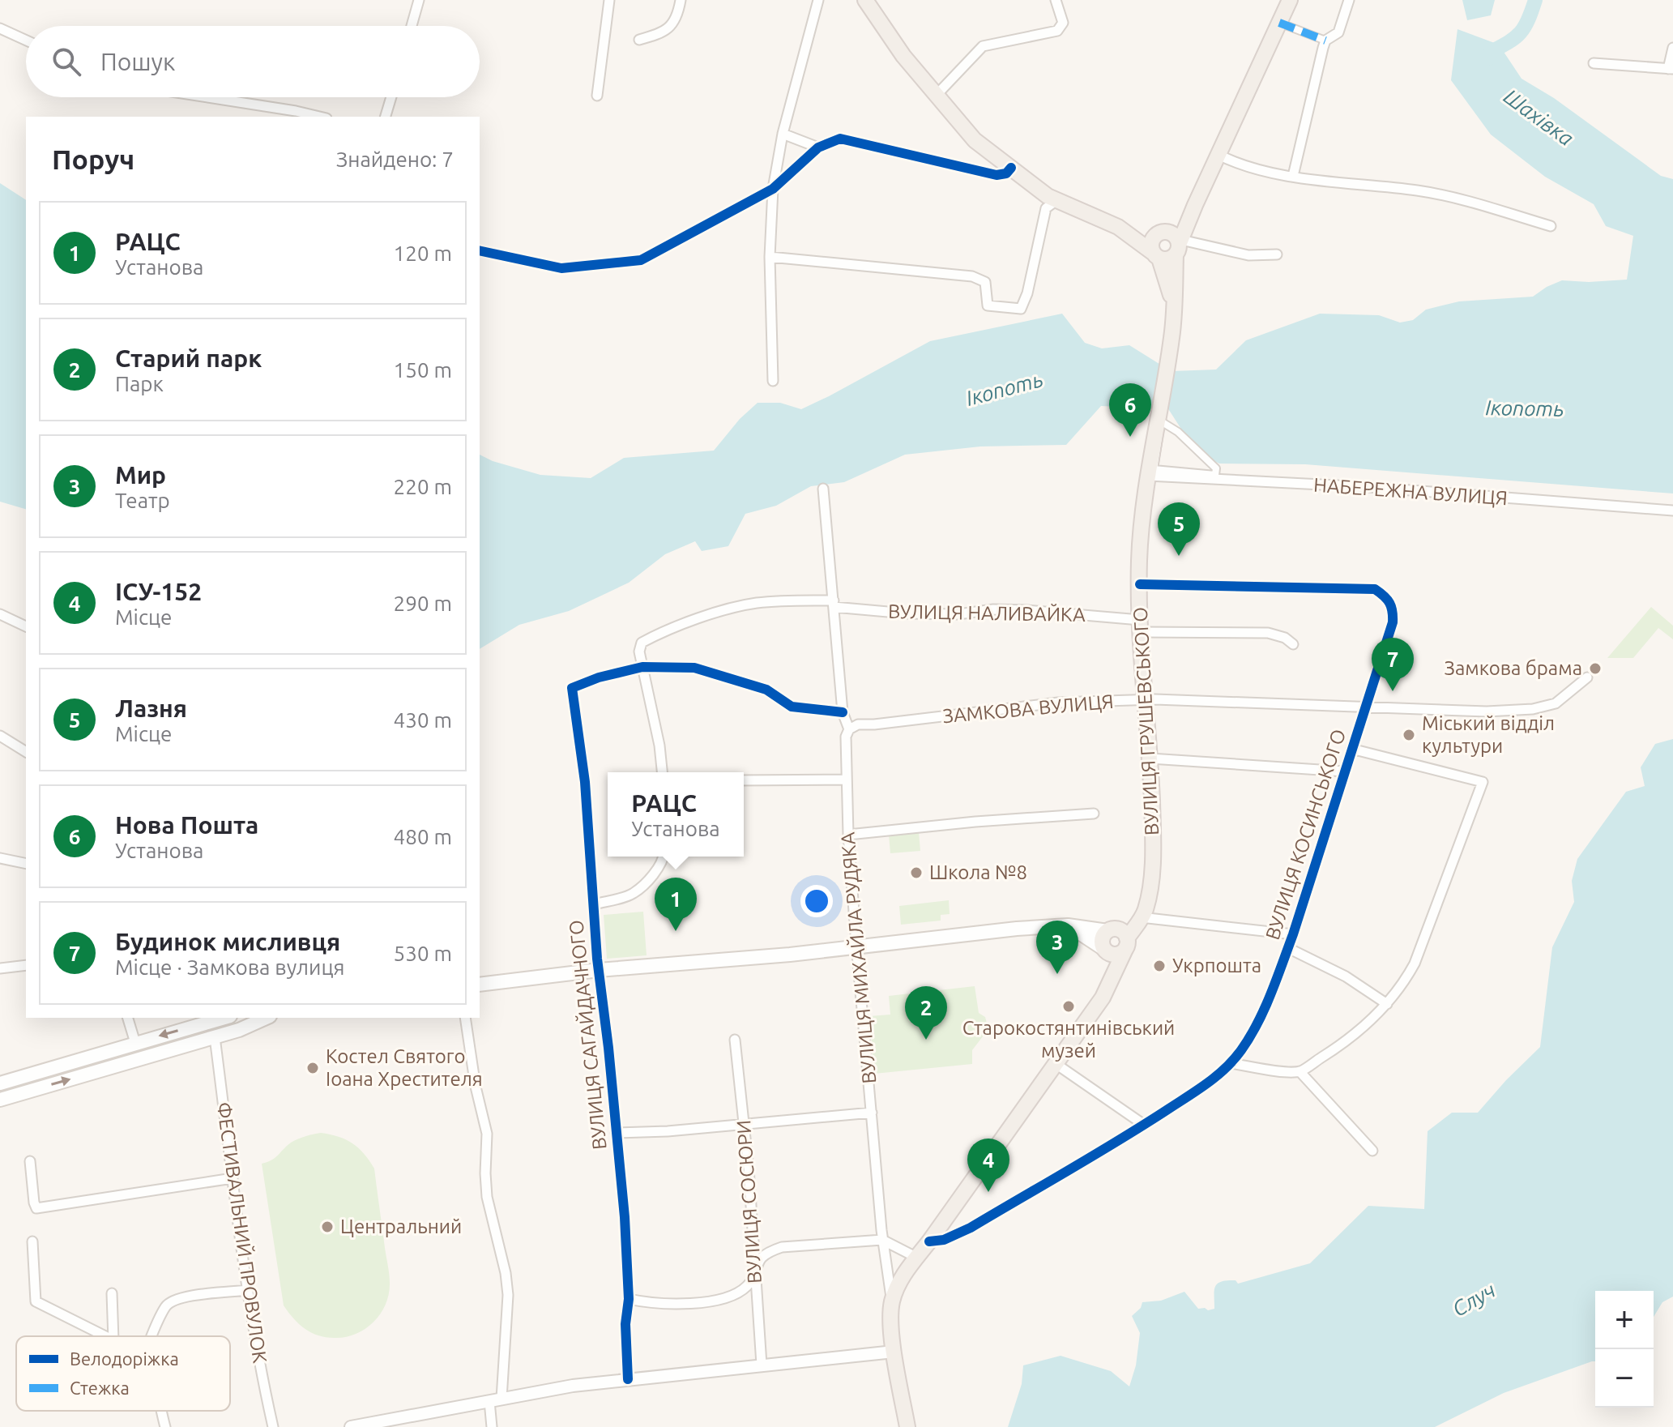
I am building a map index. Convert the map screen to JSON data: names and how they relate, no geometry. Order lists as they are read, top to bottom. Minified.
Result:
{"streets":{"main road":["ВУЛИЦЯ ГРУШЕВСЬКОГО","ВУЛИЦЯ МИХАЙЛА РУДЯКА"],"street":["НАБЕРЕЖНА ВУЛИЦЯ","ВУЛИЦЯ НАЛИВАЙКА","ЗАМКОВА ВУЛИЦЯ","ВУЛИЦЯ КОСИНСЬКОГО","ВУЛИЦЯ САГАЙДАЧНОГО","ВУЛИЦЯ СОСЮРИ","ФЕСТИВАЛЬНИЙ ПРОВУЛОК"]},"crossings":[["НАБЕРЕЖНА ВУЛИЦЯ","ВУЛИЦЯ ГРУШЕВСЬКОГО"],["ВУЛИЦЯ НАЛИВАЙКА","ВУЛИЦЯ ГРУШЕВСЬКОГО"],["ВУЛИЦЯ НАЛИВАЙКА","ВУЛИЦЯ МИХАЙЛА РУДЯКА"],["ВУЛИЦЯ НАЛИВАЙКА","ВУЛИЦЯ САГАЙДАЧНОГО"],["ЗАМКОВА ВУЛИЦЯ","ВУЛИЦЯ ГРУШЕВСЬКОГО"],["ЗАМКОВА ВУЛИЦЯ","ВУЛИЦЯ КОСИНСЬКОГО"],["ЗАМКОВА ВУЛИЦЯ","ВУЛИЦЯ МИХАЙЛА РУДЯКА"],["ВУЛИЦЯ ГРУШЕВСЬКОГО","ВУЛИЦЯ КОСИНСЬКОГО"],["ВУЛИЦЯ ГРУШЕВСЬКОГО","ВУЛИЦЯ МИХАЙЛА РУДЯКА"]],"water":["Шахівка","Ікопоть","Случ"],"places":["Замкова брама","Міський відділ культури","Школа №8","Укрпошта","Старокостянтинівський музей","Костел Святого Іоана Хрестителя","Центральний"],"legend":["Велодоріжка","Стежка"],"page":{"search":"Пошук","heading":["Поруч","Знайдено: 7"],"list":[{"mark":"1","name":"РАЦС","note":"Установа","value":"120 m"},{"mark":"2","name":"Старий парк","note":"Парк","value":"150 m"},{"mark":"3","name":"Мир","note":"Театр","value":"220 m"},{"mark":"4","name":"ІСУ-152","note":"Місце","value":"290 m"},{"mark":"5","name":"Лазня","note":"Місце","value":"430 m"},{"mark":"6","name":"Нова Пошта","note":"Установа","value":"480 m"},{"mark":"7","name":"Будинок мисливця","note":"Місце · Замкова вулиця","value":"530 m"}],"pins":["6","5","7","1","3","2","4"],"popup":["РАЦС","Установа"],"map_buttons":["+","−"]}}
